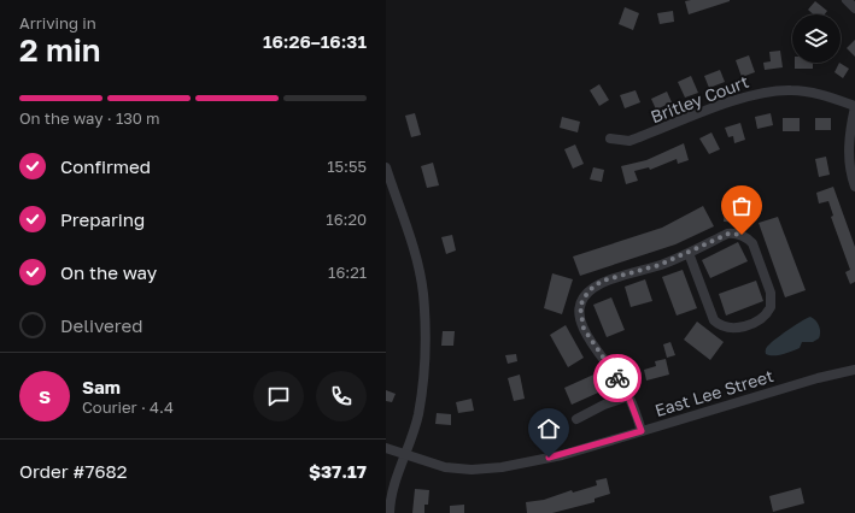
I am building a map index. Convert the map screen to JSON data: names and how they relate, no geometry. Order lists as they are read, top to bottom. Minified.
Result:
{"streets":{"street":["Britley Court","East Lee Street"]},"page":{"heading":["2 min","Arriving in","16:26–16:31"],"panel":["Sam","Courier · 4.4","Order #7682","$37.17"],"bar":"On the way · 130 m","list":[["Confirmed","15:55"],["Preparing","16:20"],["On the way","16:21"],"Delivered"],"round":"S"}}
